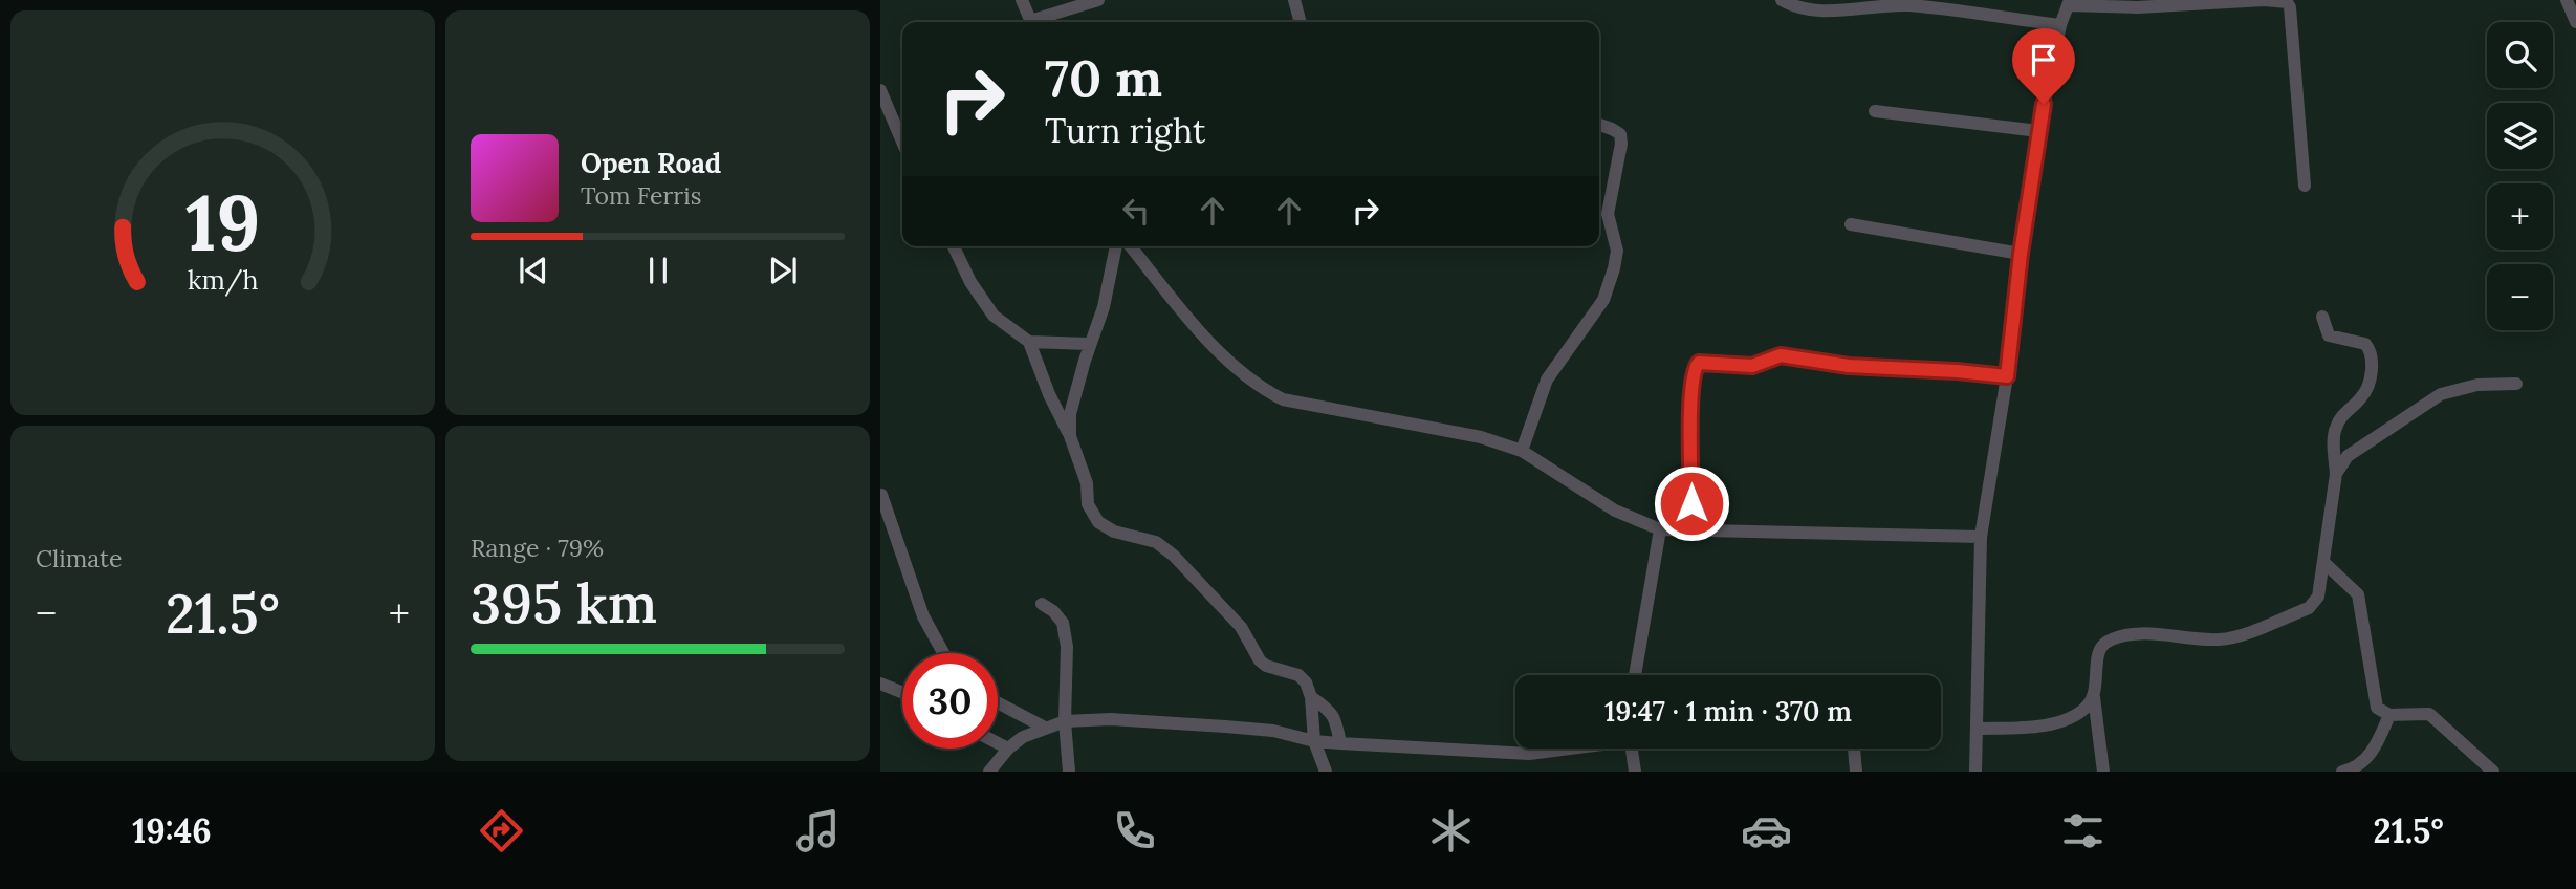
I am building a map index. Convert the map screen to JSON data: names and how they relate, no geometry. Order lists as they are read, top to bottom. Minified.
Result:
{"page":{"map_buttons":["+","−"],"turn":["70 m","Turn right"],"song":["Open Road","Tom Ferris"],"tile":["Climate",["Range · 79%","395 km"]],"heat":["−","21.5°","+"],"limit":"30","trip":"19:47 · 1 min · 370 m","tabs":["19:46","21.5°"],"gauge":["19","km/h"]}}
